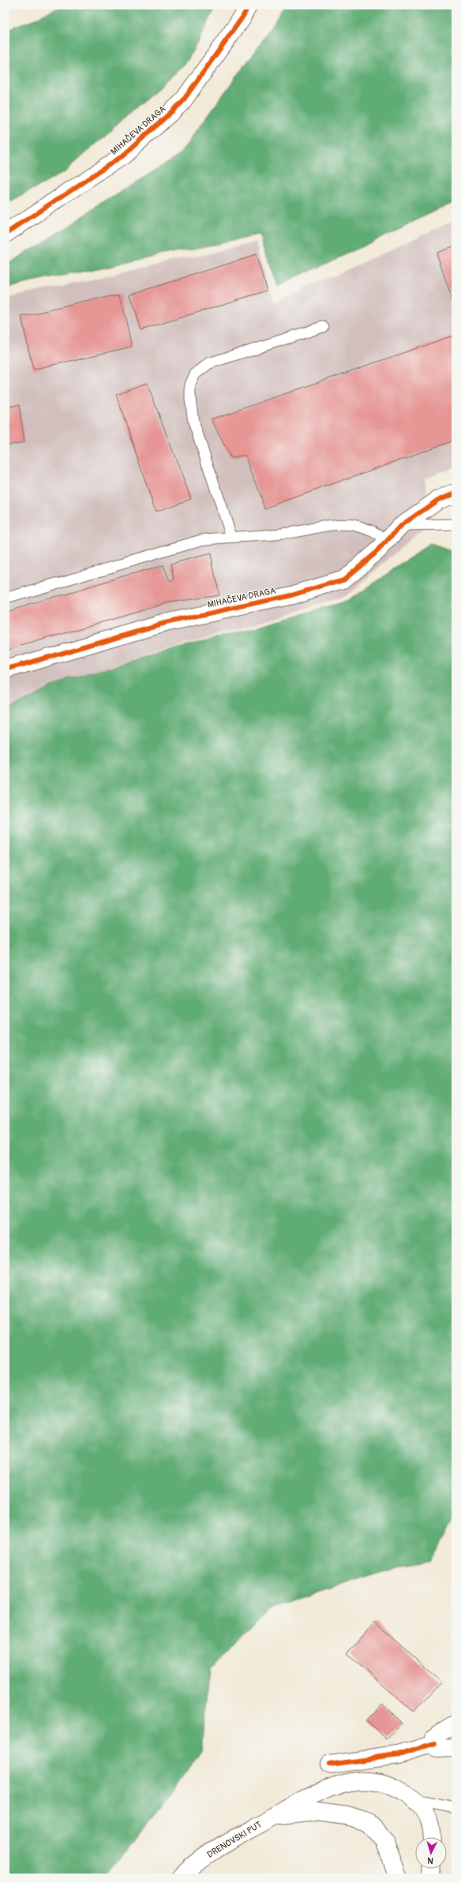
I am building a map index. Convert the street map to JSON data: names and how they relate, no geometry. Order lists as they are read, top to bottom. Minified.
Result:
{"streets":{"street":["MIHAČEVA DRAGA","DRENOVSKI PUT"]},"north":"bottom"}
